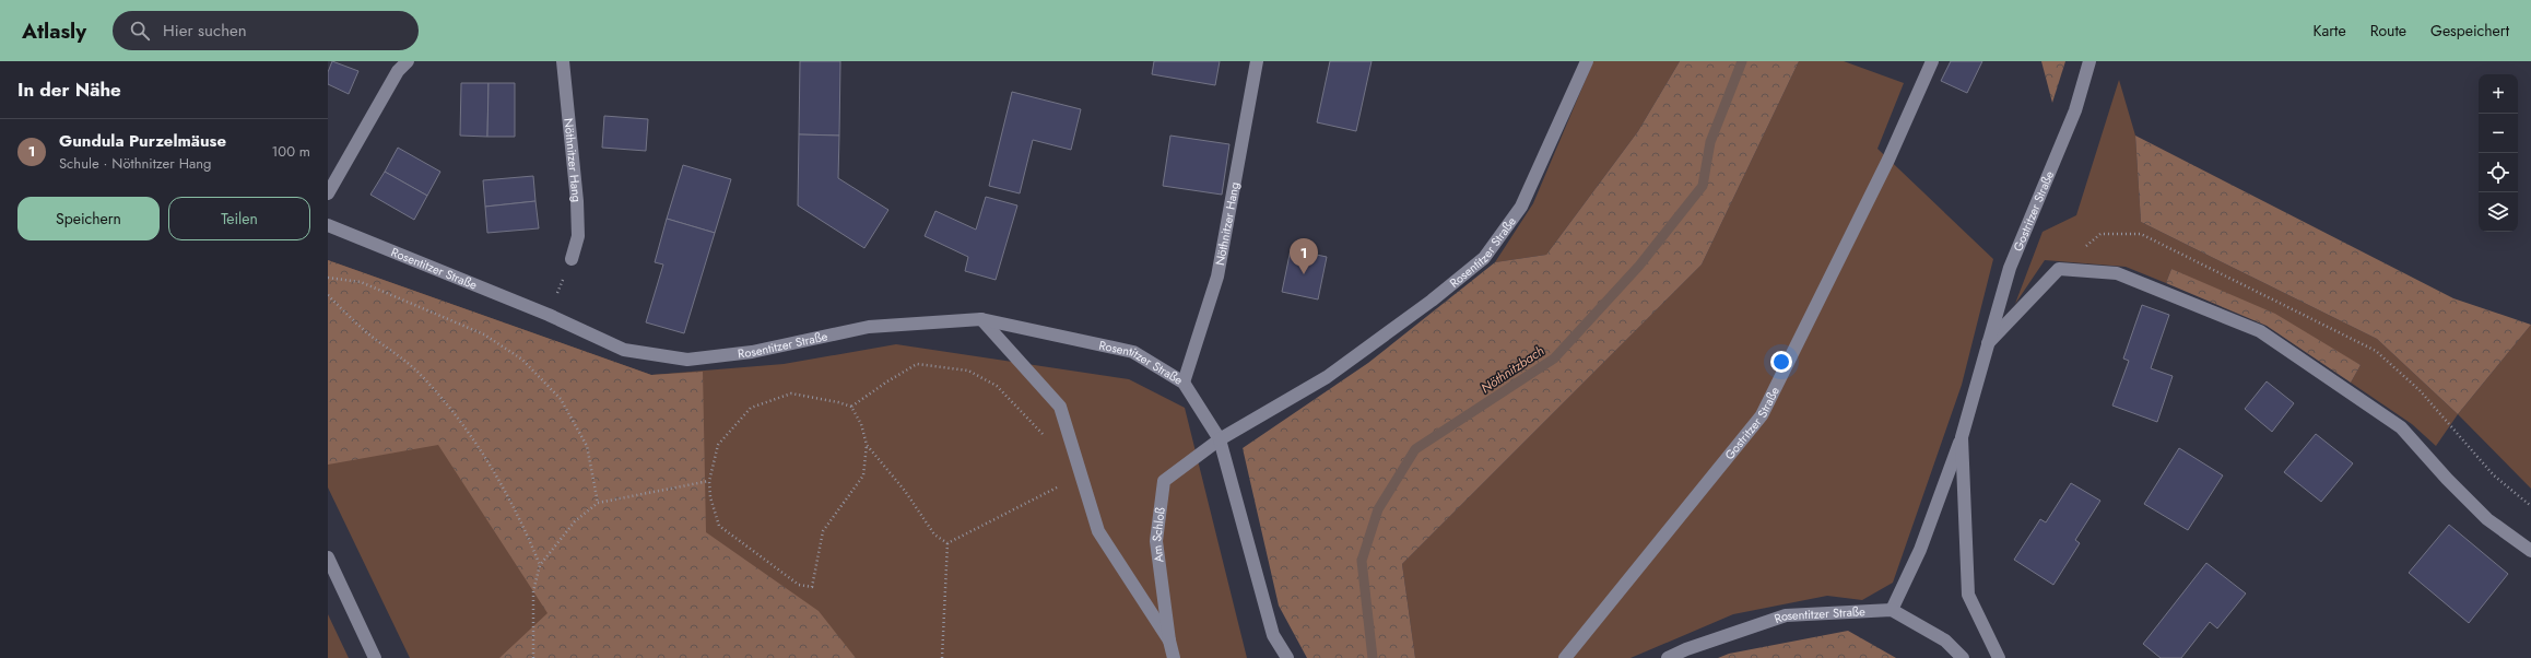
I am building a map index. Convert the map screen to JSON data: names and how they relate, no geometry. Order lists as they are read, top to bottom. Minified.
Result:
{"streets":{"street":["Nöthnitzer Hang","Gostritzer Straße","Rosentitzer Straße","Am Schloß"]},"crossings":[["Nöthnitzer Hang","Rosentitzer Straße"],["Gostritzer Straße","Rosentitzer Straße"],["Rosentitzer Straße","Am Schloß"]],"water":["Nöthnitzbach"],"page":{"header":"Atlasly","search":"Hier suchen","nav":["Karte","Route","Gespeichert"],"heading":"In der Nähe","map_buttons":["+","−"],"list":[{"mark":"1","name":"Gundula Purzelmäuse","note":"Schule · Nöthnitzer Hang","value":"100 m"}],"buttons":["Speichern","Teilen"],"pins":"1"}}
